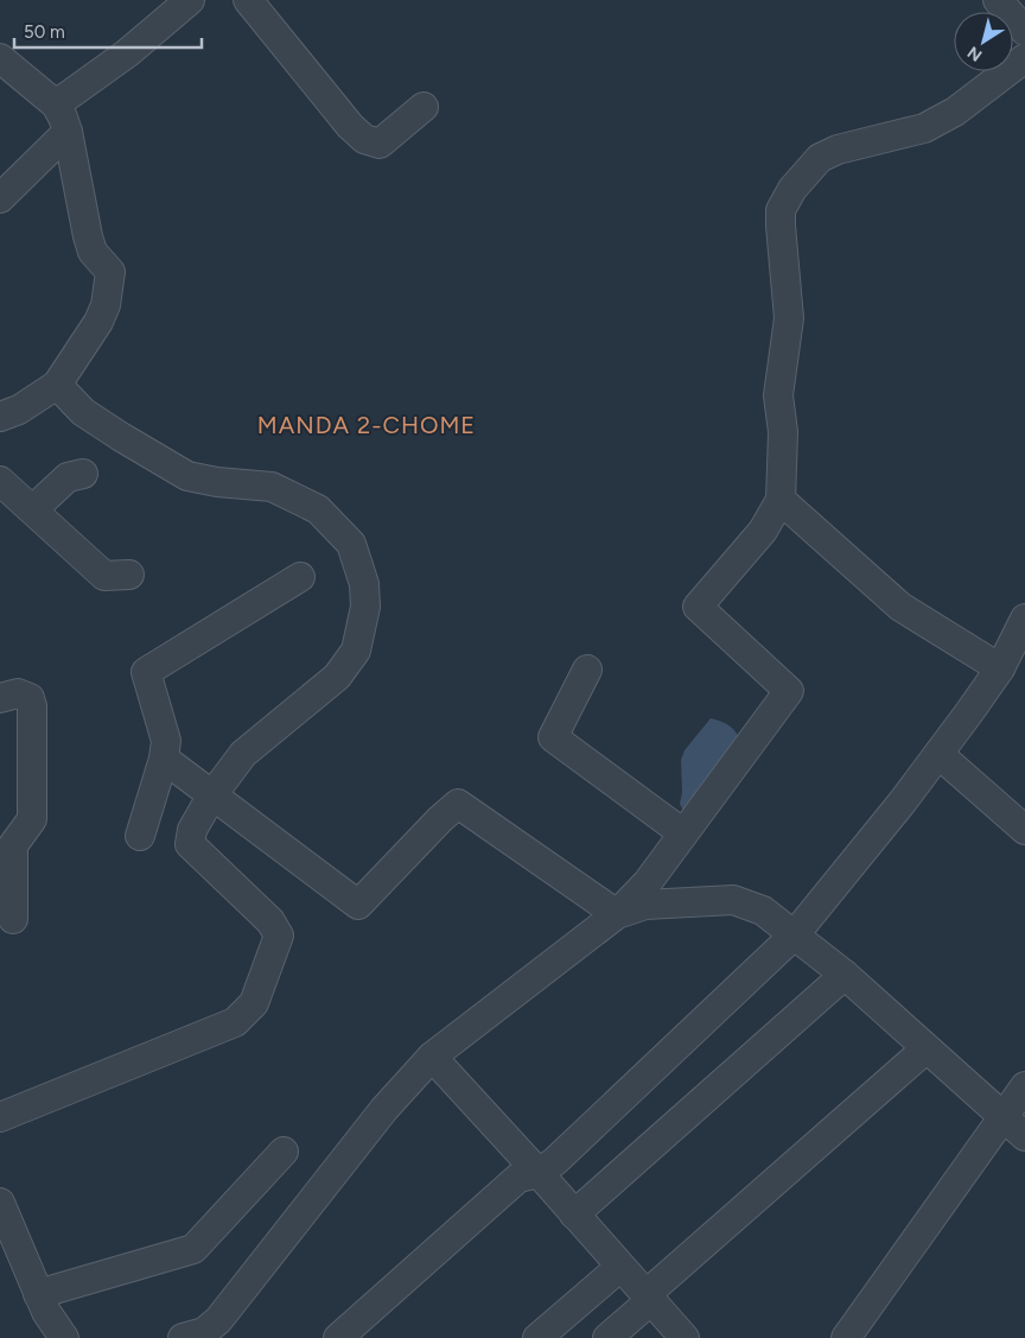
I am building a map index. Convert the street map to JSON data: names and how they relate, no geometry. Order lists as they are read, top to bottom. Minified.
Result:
{"districts":["MANDA 2-CHOME"],"scale_bar":"50 m","north":"bottom left"}
